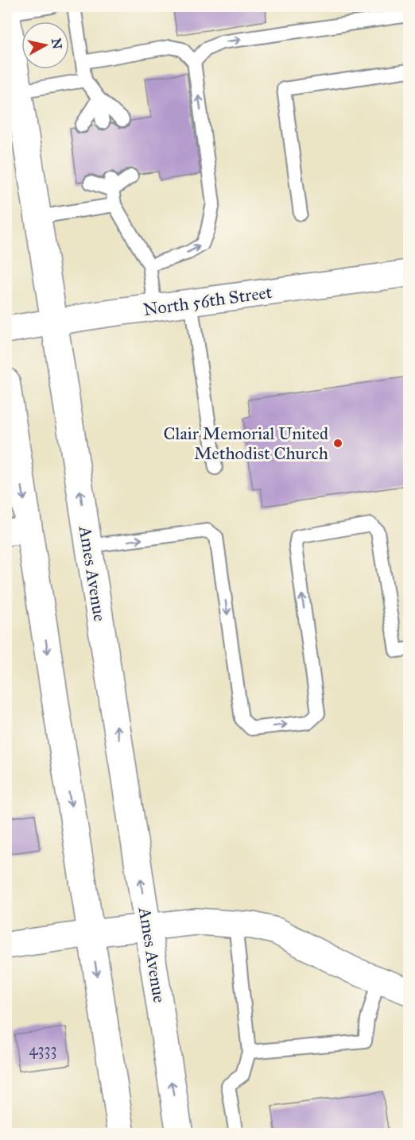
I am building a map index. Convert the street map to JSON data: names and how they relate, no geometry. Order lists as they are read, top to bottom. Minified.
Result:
{"streets":{"main road":["North 56th Street","Ames Avenue"]},"crossings":[["North 56th Street","Ames Avenue"]],"places":["Clair Memorial United Methodist Church"],"house_numbers":["4333"],"north":"right"}
